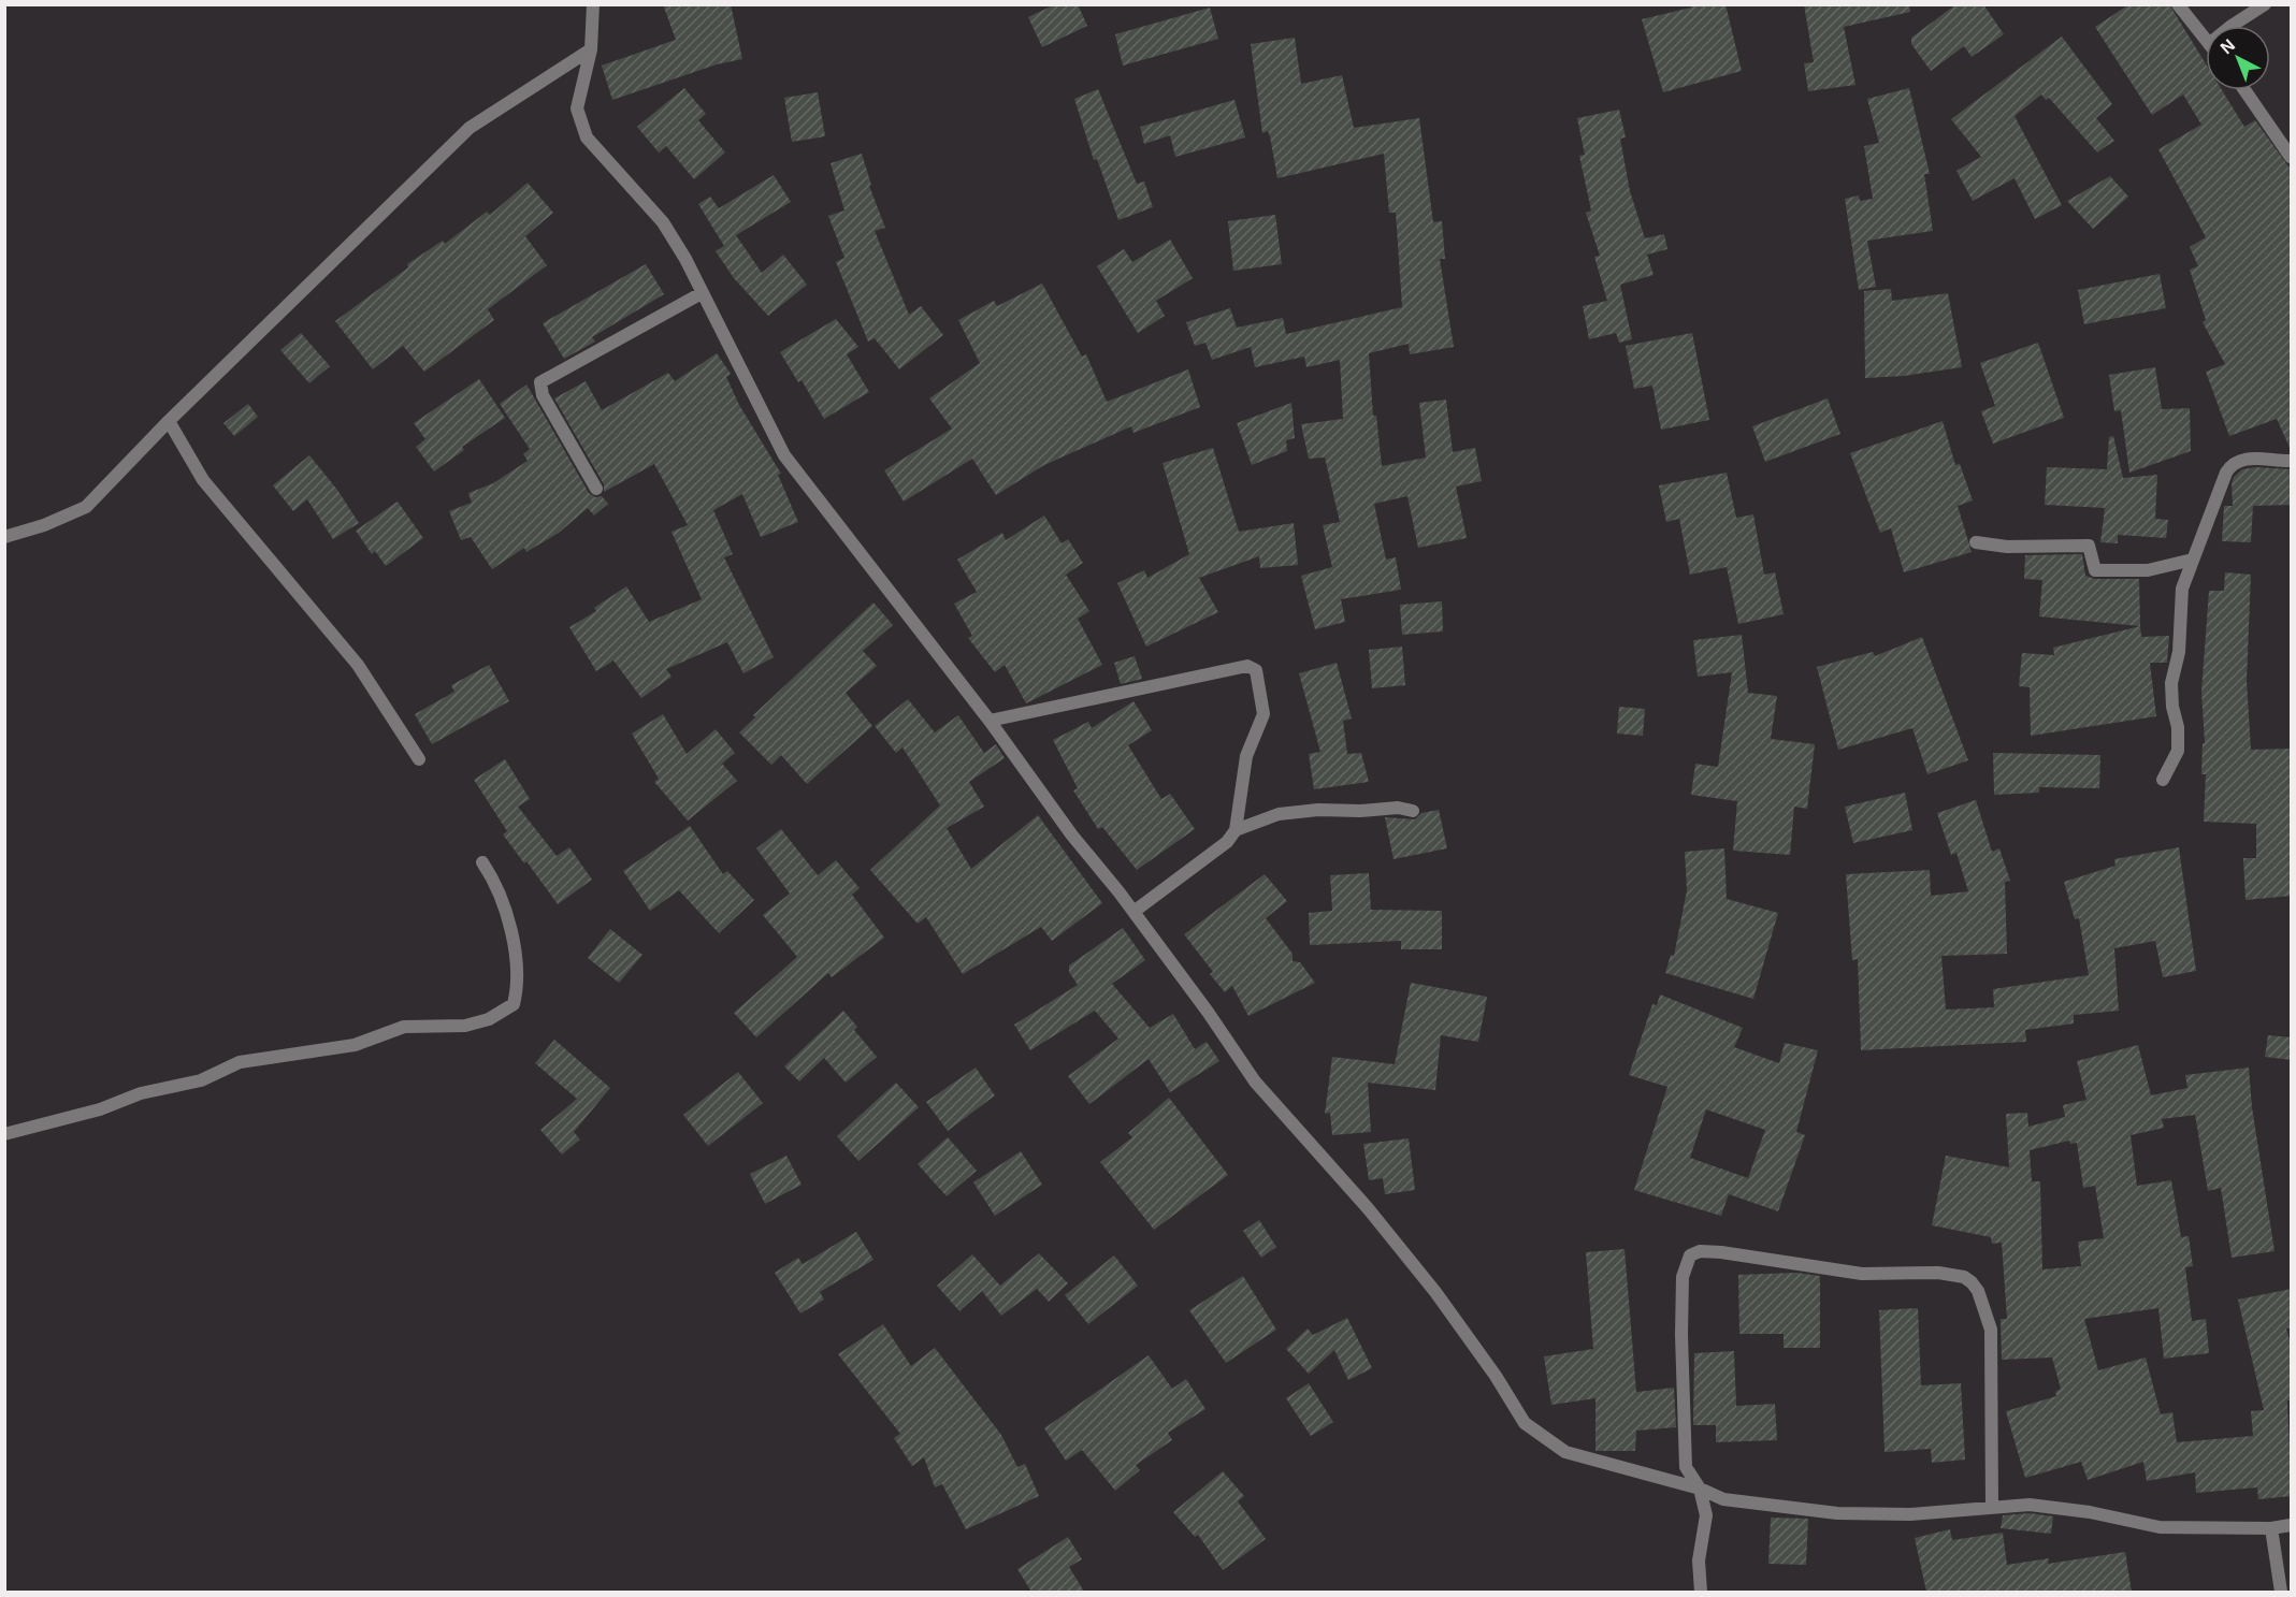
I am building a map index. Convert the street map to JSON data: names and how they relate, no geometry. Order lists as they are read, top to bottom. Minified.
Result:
{"north":"top left"}
